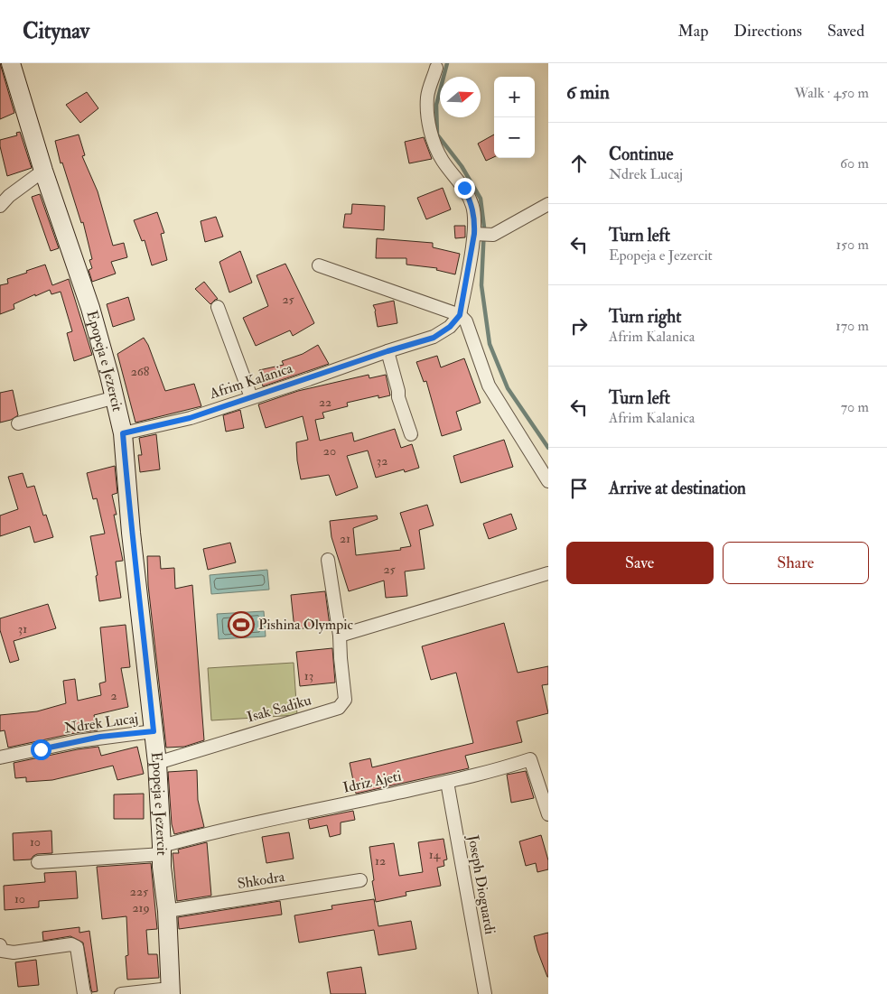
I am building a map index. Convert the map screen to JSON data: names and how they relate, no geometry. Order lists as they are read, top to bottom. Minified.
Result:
{"streets":{"main road":["Epopeja e Jezercit"],"street":["Afrim Kalanica","Isak Sadiku","Ndrek Lucaj","Idriz Ajeti","Shkodra","Joseph Dioguardi"]},"crossings":[["Epopeja e Jezercit","Afrim Kalanica"],["Epopeja e Jezercit","Isak Sadiku"],["Epopeja e Jezercit","Ndrek Lucaj"],["Epopeja e Jezercit","Idriz Ajeti"],["Epopeja e Jezercit","Shkodra"],["Idriz Ajeti","Joseph Dioguardi"]],"places":{"sports":["Pishina Olympic"]},"house_numbers":["25","268","22","20","32","21","25","31","13","2","10","14","12","225","10","219"],"north":"right","page":{"header":"Citynav","nav":["Map","Directions","Saved"],"heading":["6 min","Walk · 450 m"],"map_buttons":["+","−"],"list":[["Continue","Ndrek Lucaj","60 m"],["Turn left","Epopeja e Jezercit","150 m"],["Turn right","Afrim Kalanica","170 m"],["Turn left","Afrim Kalanica","70 m"],"Arrive at destination"],"buttons":["Save","Share"]}}
